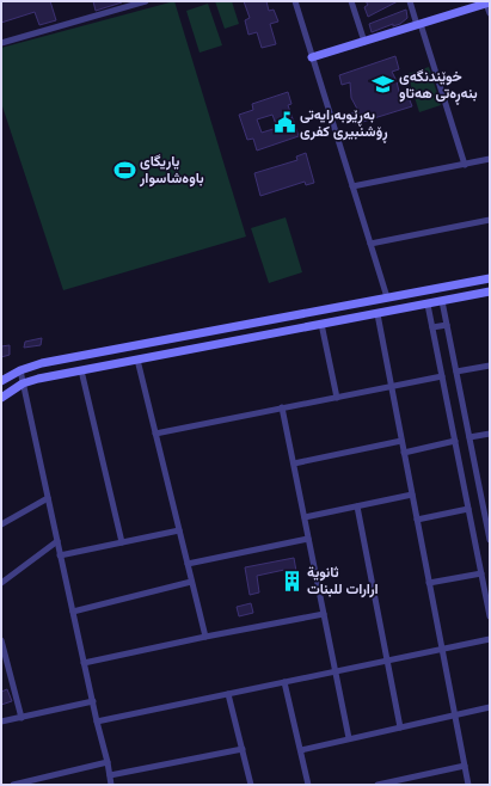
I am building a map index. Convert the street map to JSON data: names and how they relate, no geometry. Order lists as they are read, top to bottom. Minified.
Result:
{"places":{"school or university":["خوێندنگەی بنەڕەتی هەتاو"],"public building":["بەڕێوبەرایەتی ڕۆشنبیری کفری"],"sports":["یاریگای باوەشاسوار"],"building":["ثانوية ارارات للبنات"]}}
